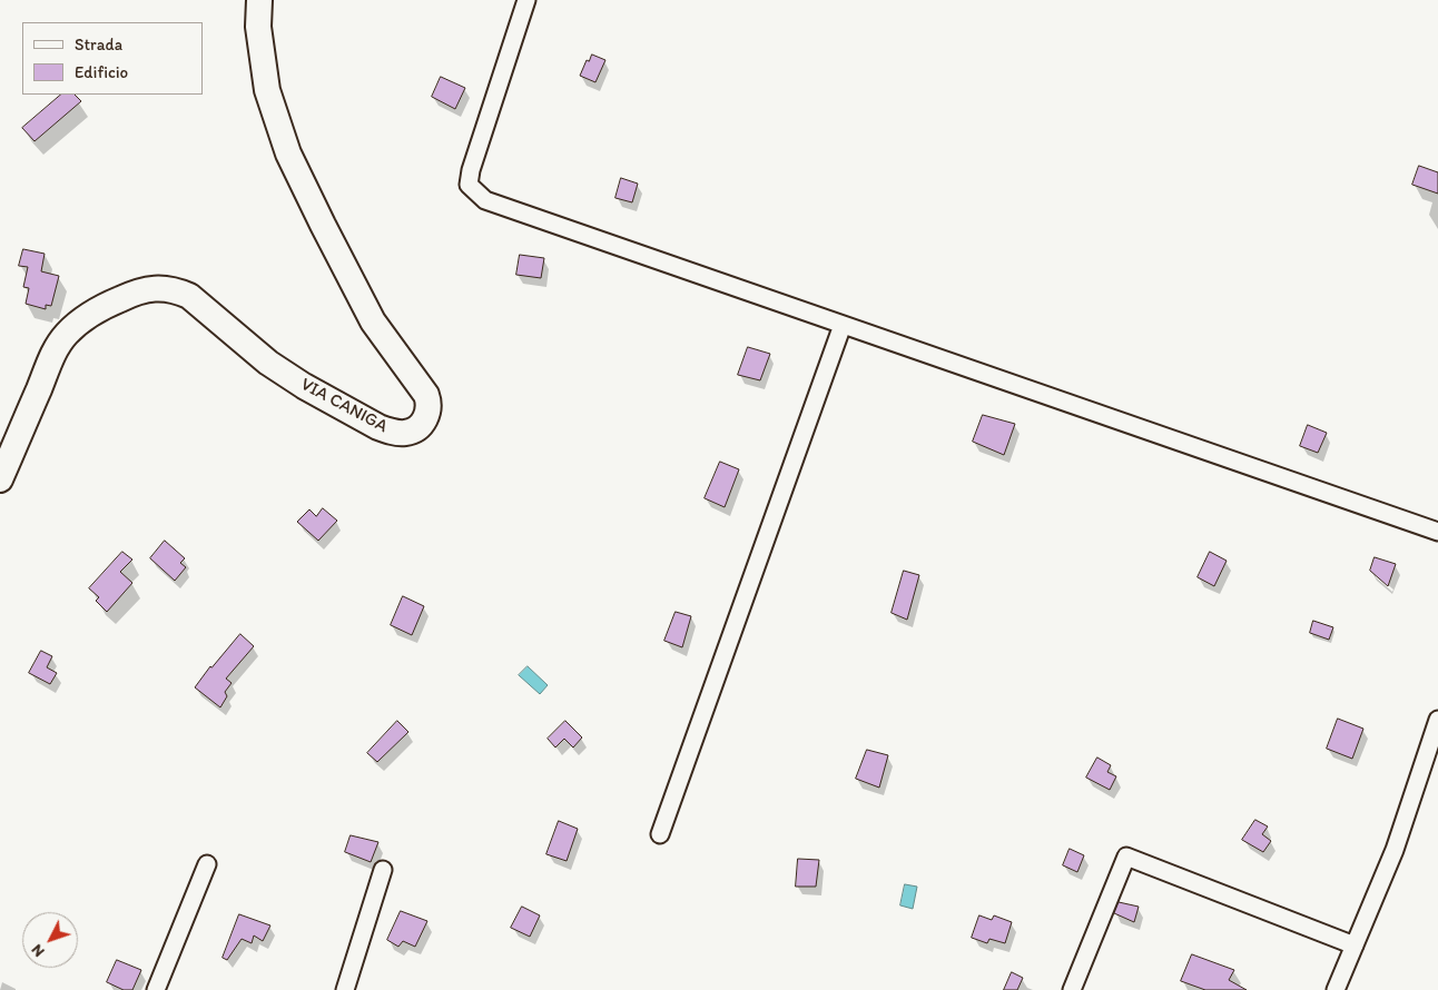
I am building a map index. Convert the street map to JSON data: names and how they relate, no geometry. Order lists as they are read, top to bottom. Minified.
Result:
{"streets":{"street":["VIA CANIGA"]},"legend":["Strada","Edificio"],"north":"bottom left"}
